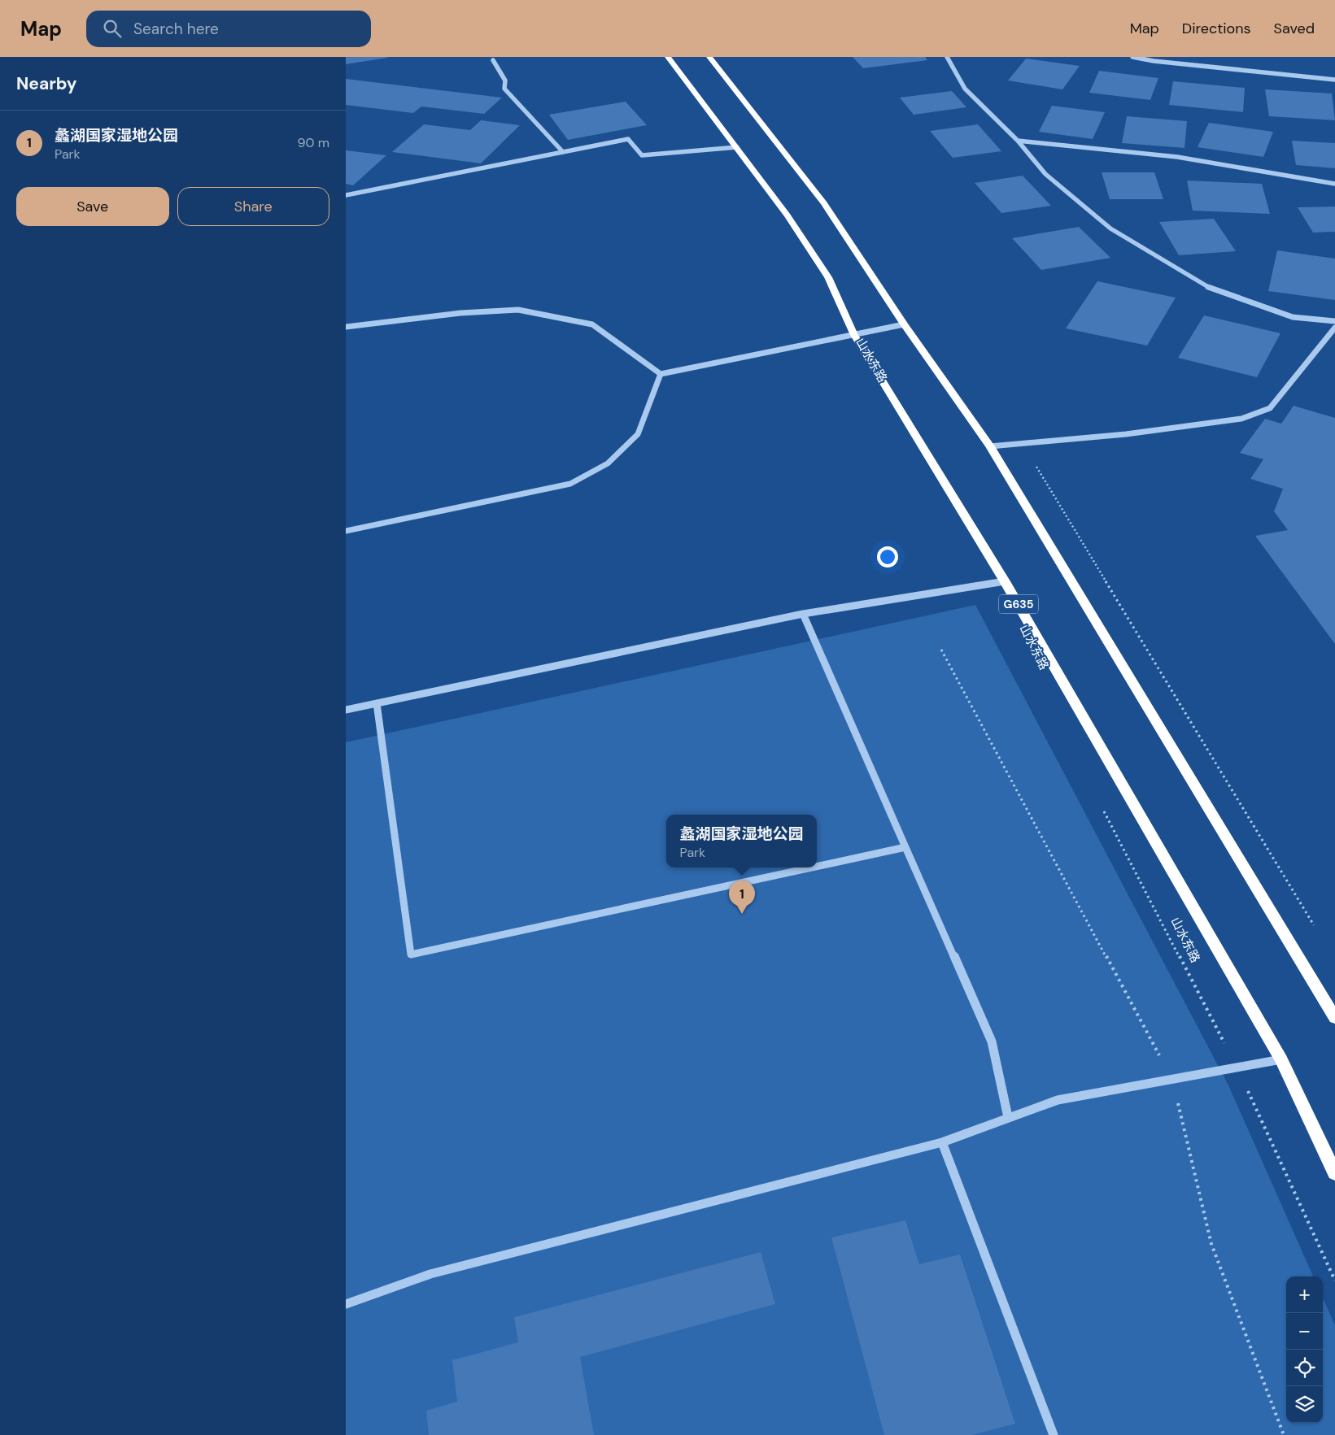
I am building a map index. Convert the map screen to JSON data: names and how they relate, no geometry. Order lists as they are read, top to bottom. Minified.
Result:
{"streets":{"highway":["山水东路","G635"]},"page":{"header":"Map","search":"Search here","nav":["Map","Directions","Saved"],"heading":"Nearby","list":[{"mark":"1","name":"蠡湖国家湿地公园","note":"Park","value":"90 m"}],"buttons":["Save","Share"],"popup":["蠡湖国家湿地公园","Park"],"pins":"1","map_buttons":["+","−"]}}
